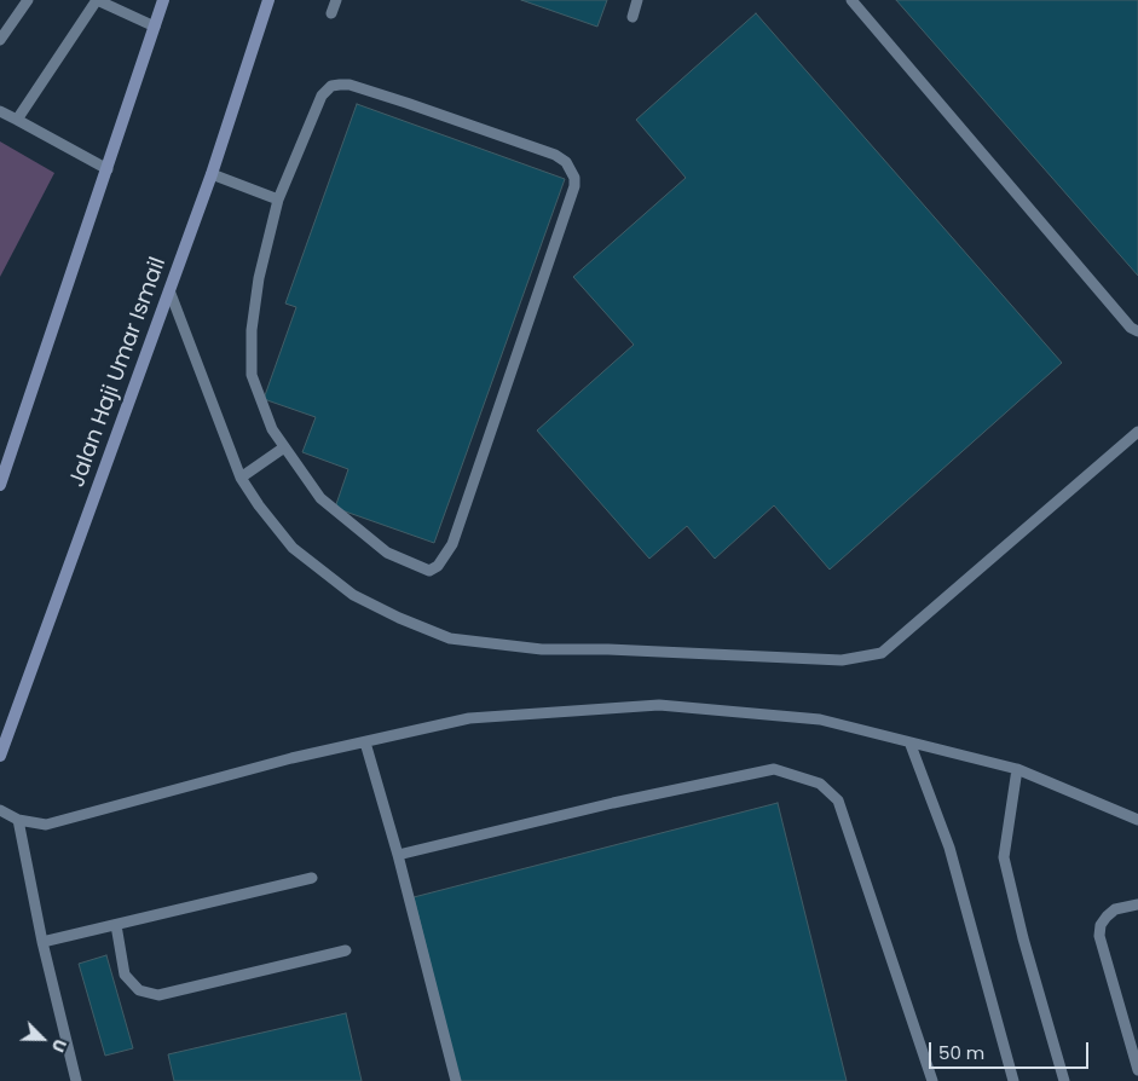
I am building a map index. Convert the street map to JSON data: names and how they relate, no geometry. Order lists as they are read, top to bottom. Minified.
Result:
{"streets":{"main road":["Jalan Haji Umar Ismail"]},"scale_bar":"50 m","north":"bottom right"}
